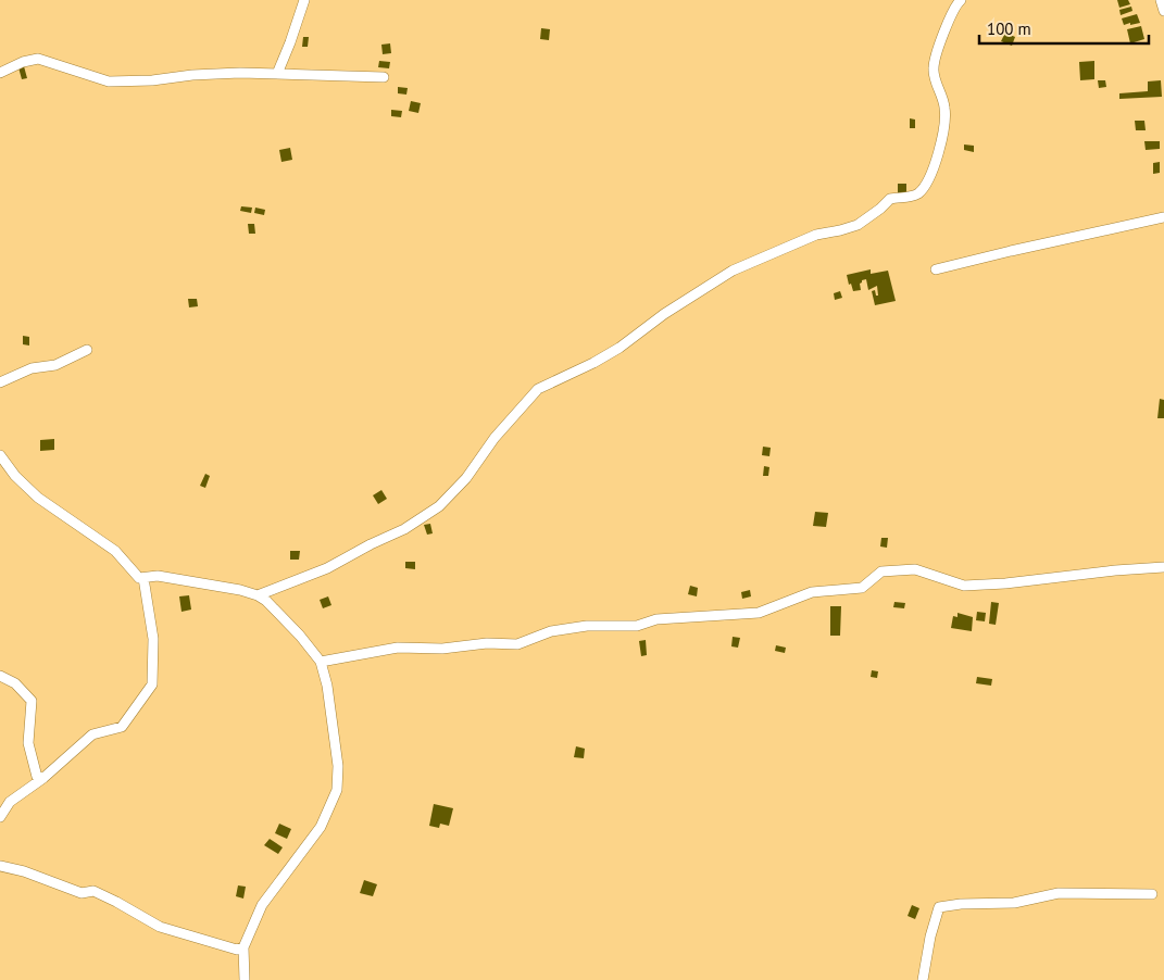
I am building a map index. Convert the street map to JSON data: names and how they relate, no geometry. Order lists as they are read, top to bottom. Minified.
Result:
{"scale_bar":"100 m"}
